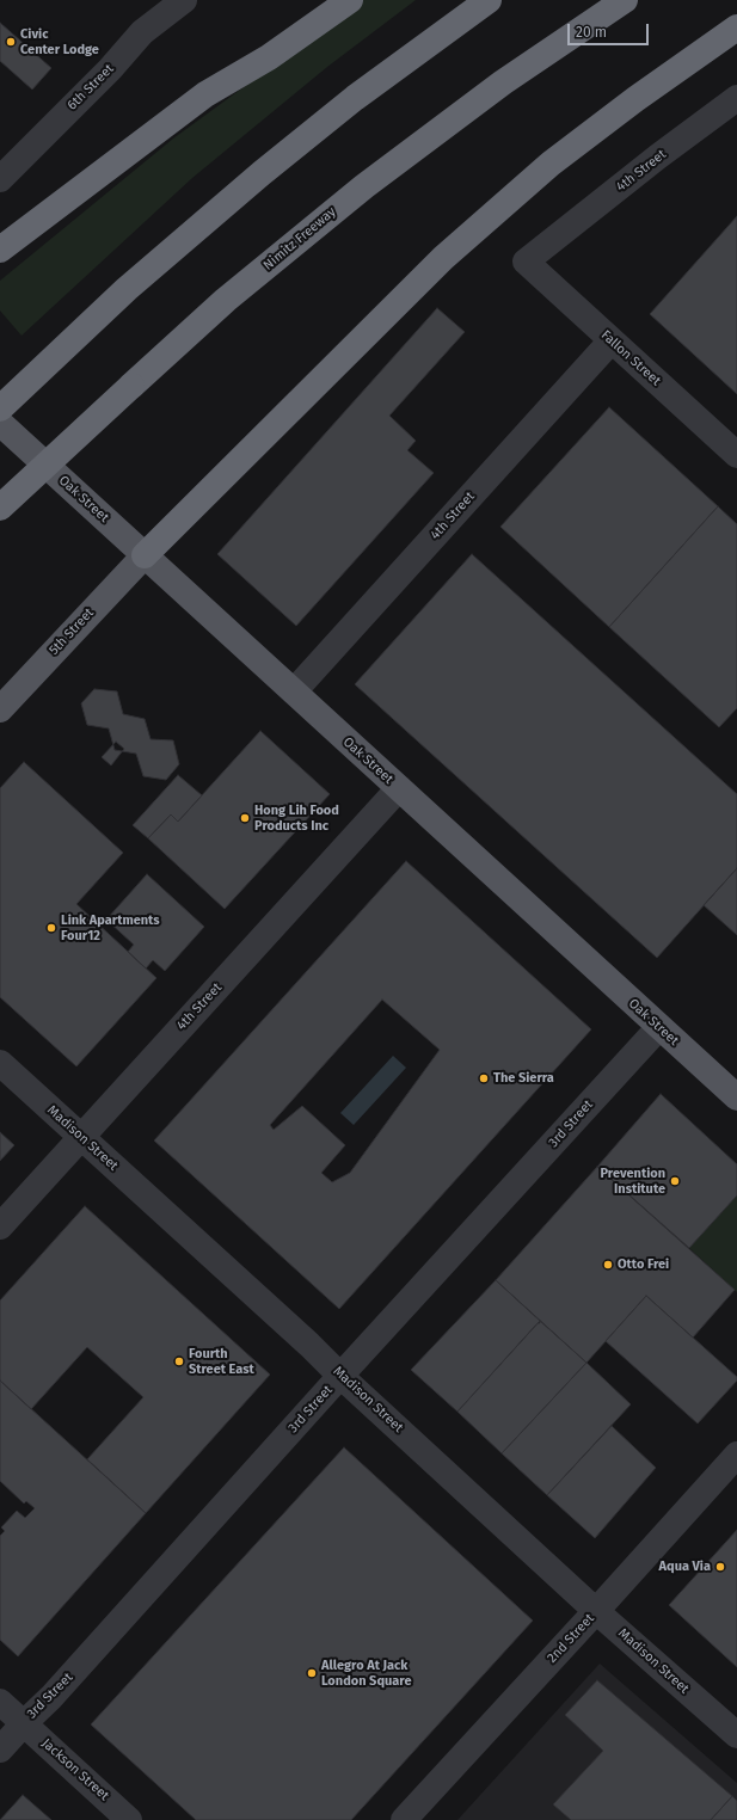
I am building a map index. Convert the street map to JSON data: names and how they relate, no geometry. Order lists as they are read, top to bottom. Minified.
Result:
{"streets":{"highway":["Nimitz Freeway"],"main road":["Oak Street","5th Street"],"street":["6th Street","4th Street","Fallon Street","3rd Street","Madison Street","2nd Street","Jackson Street"]},"crossings":[["4th Street","Fallon Street"],["4th Street","Oak Street"],["4th Street","Madison Street"],["Oak Street","5th Street"],["Oak Street","3rd Street"],["3rd Street","Madison Street"],["3rd Street","Jackson Street"],["Madison Street","2nd Street"]],"places":["Civic Center Lodge","Hong Lih Food Products Inc","Link Apartments Four12","The Sierra","Prevention Institute","Otto Frei","Fourth Street East","Aqua Via","Allegro At Jack London Square"],"scale_bar":"20 m"}
